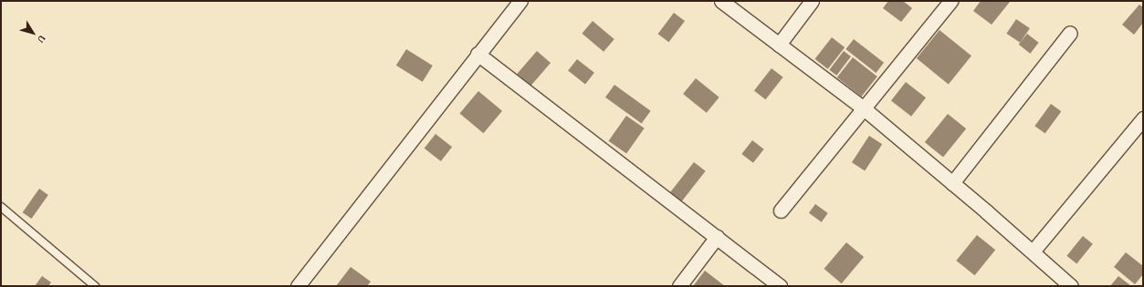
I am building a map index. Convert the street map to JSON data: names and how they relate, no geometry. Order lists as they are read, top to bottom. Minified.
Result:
{"north":"bottom right"}
